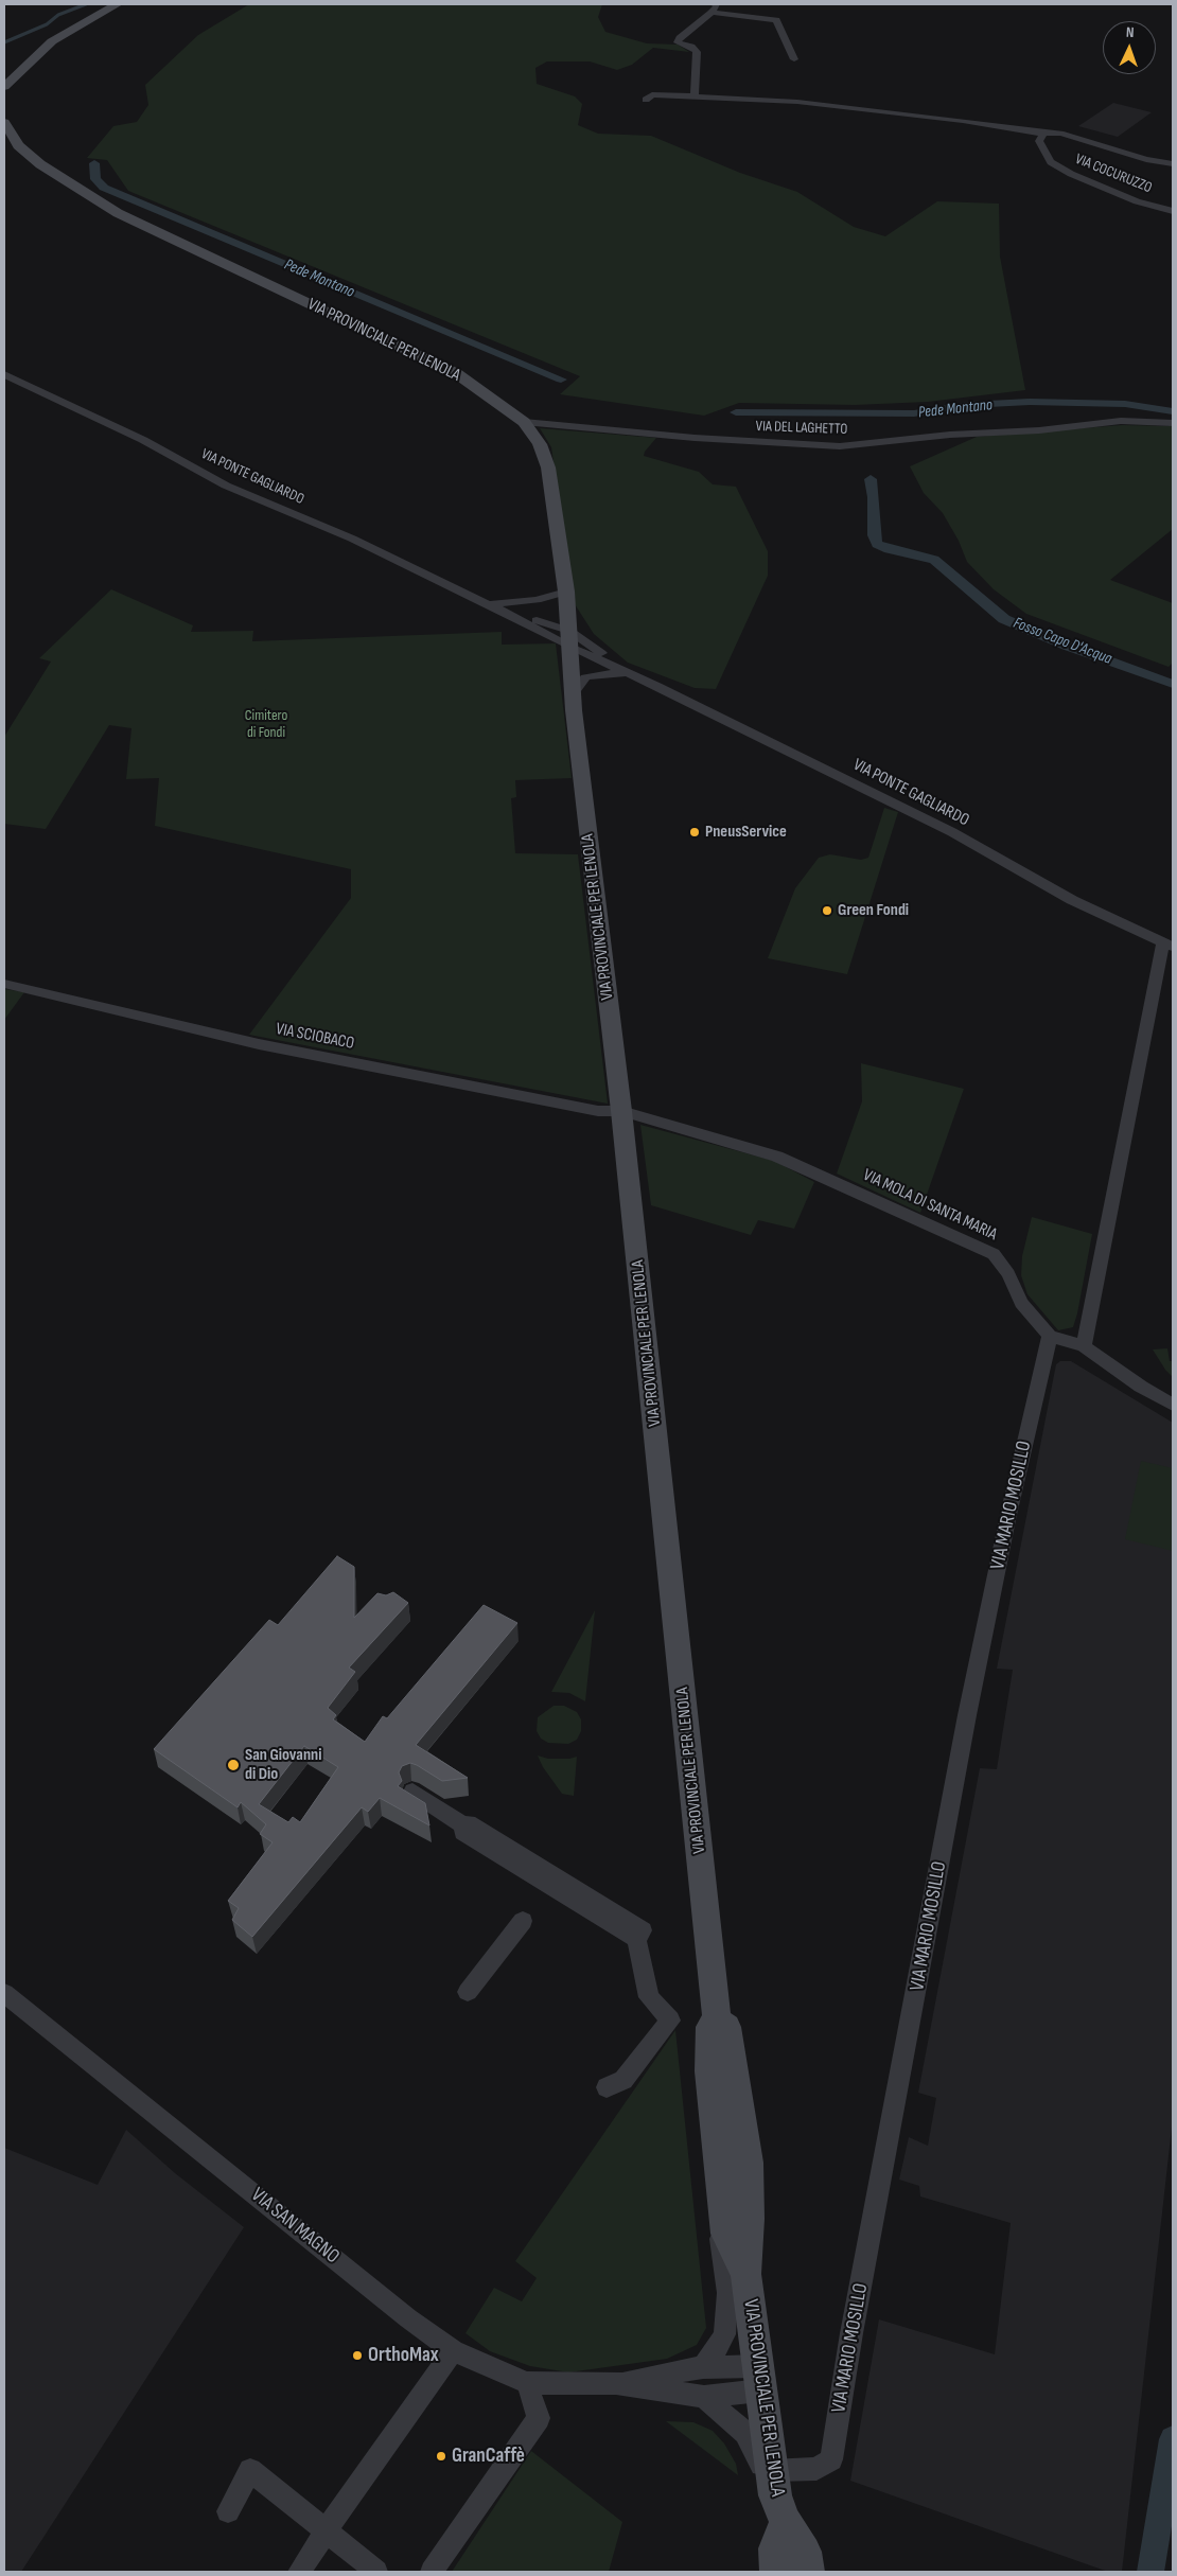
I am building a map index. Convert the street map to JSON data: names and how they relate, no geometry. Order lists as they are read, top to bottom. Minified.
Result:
{"streets":{"main road":["VIA PROVINCIALE PER LENOLA"],"street":["VIA COCURUZZO","VIA DEL LAGHETTO","VIA PONTE GAGLIARDO","VIA SCIOBACO","VIA MOLA DI SANTA MARIA","VIA MARIO MOSILLO","VIA SAN MAGNO"]},"crossings":[["VIA PROVINCIALE PER LENOLA","VIA DEL LAGHETTO"],["VIA PROVINCIALE PER LENOLA","VIA PONTE GAGLIARDO"],["VIA PROVINCIALE PER LENOLA","VIA SCIOBACO"],["VIA PROVINCIALE PER LENOLA","VIA MOLA DI SANTA MARIA"],["VIA PROVINCIALE PER LENOLA","VIA MARIO MOSILLO"],["VIA PROVINCIALE PER LENOLA","VIA SAN MAGNO"],["VIA SCIOBACO","VIA MOLA DI SANTA MARIA"],["VIA MOLA DI SANTA MARIA","VIA MARIO MOSILLO"]],"water":["Pede Montano","Fosso Capo D'Acqua"],"parks":["Cimitero di Fondi"],"places":["PneusService","Green Fondi","San Giovanni di Dio","OrthoMax","GranCaffè"],"north":"top"}
